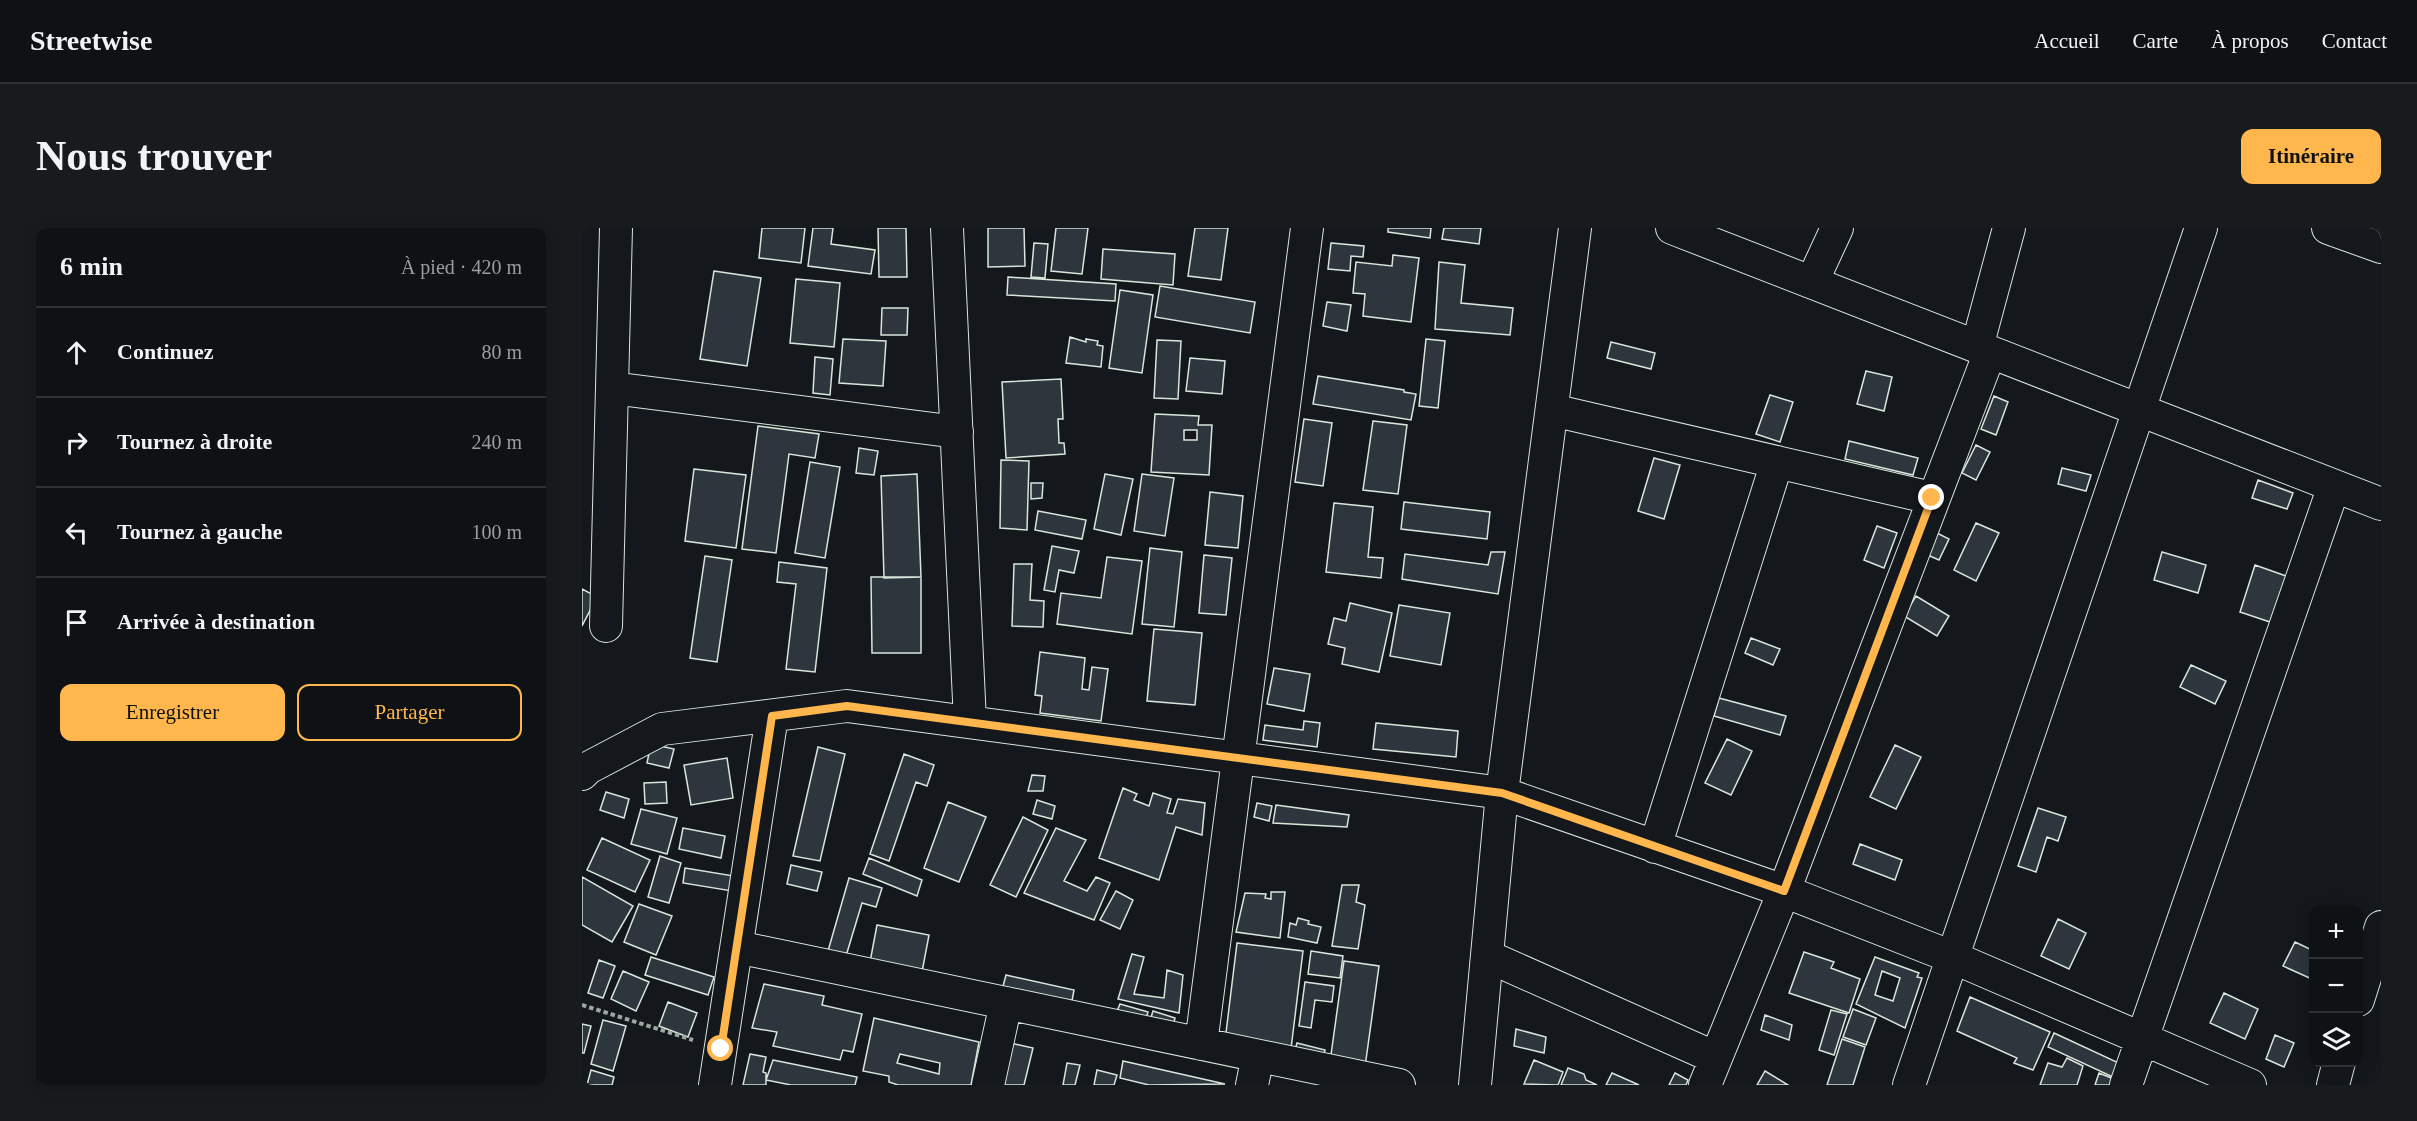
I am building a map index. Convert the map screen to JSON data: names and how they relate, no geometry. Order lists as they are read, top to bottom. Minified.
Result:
{"page":{"header":"Streetwise","nav":["Accueil","Carte","À propos","Contact"],"buttons":["Itinéraire",["Enregistrer","Partager"]],"title":"Nous trouver","heading":["6 min","À pied · 420 m"],"list":[["Continuez","80 m"],["Tournez à droite","240 m"],["Tournez à gauche","100 m"],"Arrivée à destination"],"map_buttons":["+","−"]}}
